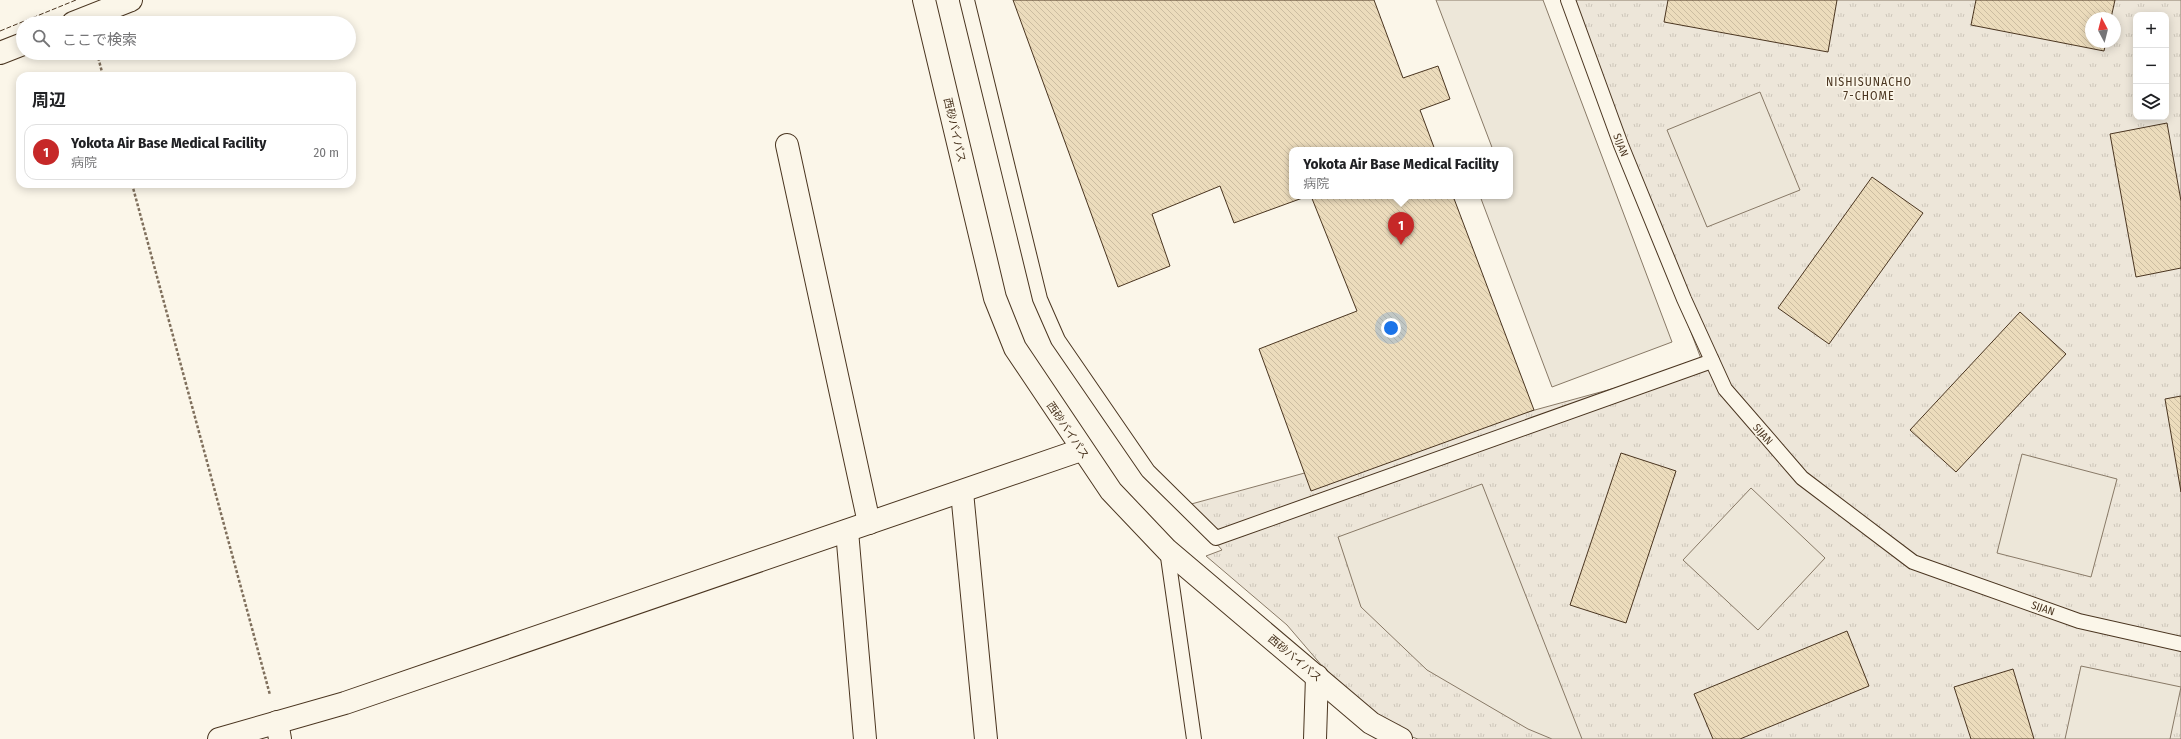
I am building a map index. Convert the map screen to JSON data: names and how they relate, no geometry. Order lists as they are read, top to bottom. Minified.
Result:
{"streets":{"street":["西砂バイパス"],"lane":["SIJAN"]},"districts":["NISHISUNACHO 7-CHOME"],"north":"top","page":{"map_buttons":["+","−"],"search":"ここで検索","heading":"周辺","list":[{"mark":"1","name":"Yokota Air Base Medical Facility","note":"病院","value":"20 m"}],"popup":["Yokota Air Base Medical Facility","病院"],"pins":"1"}}
